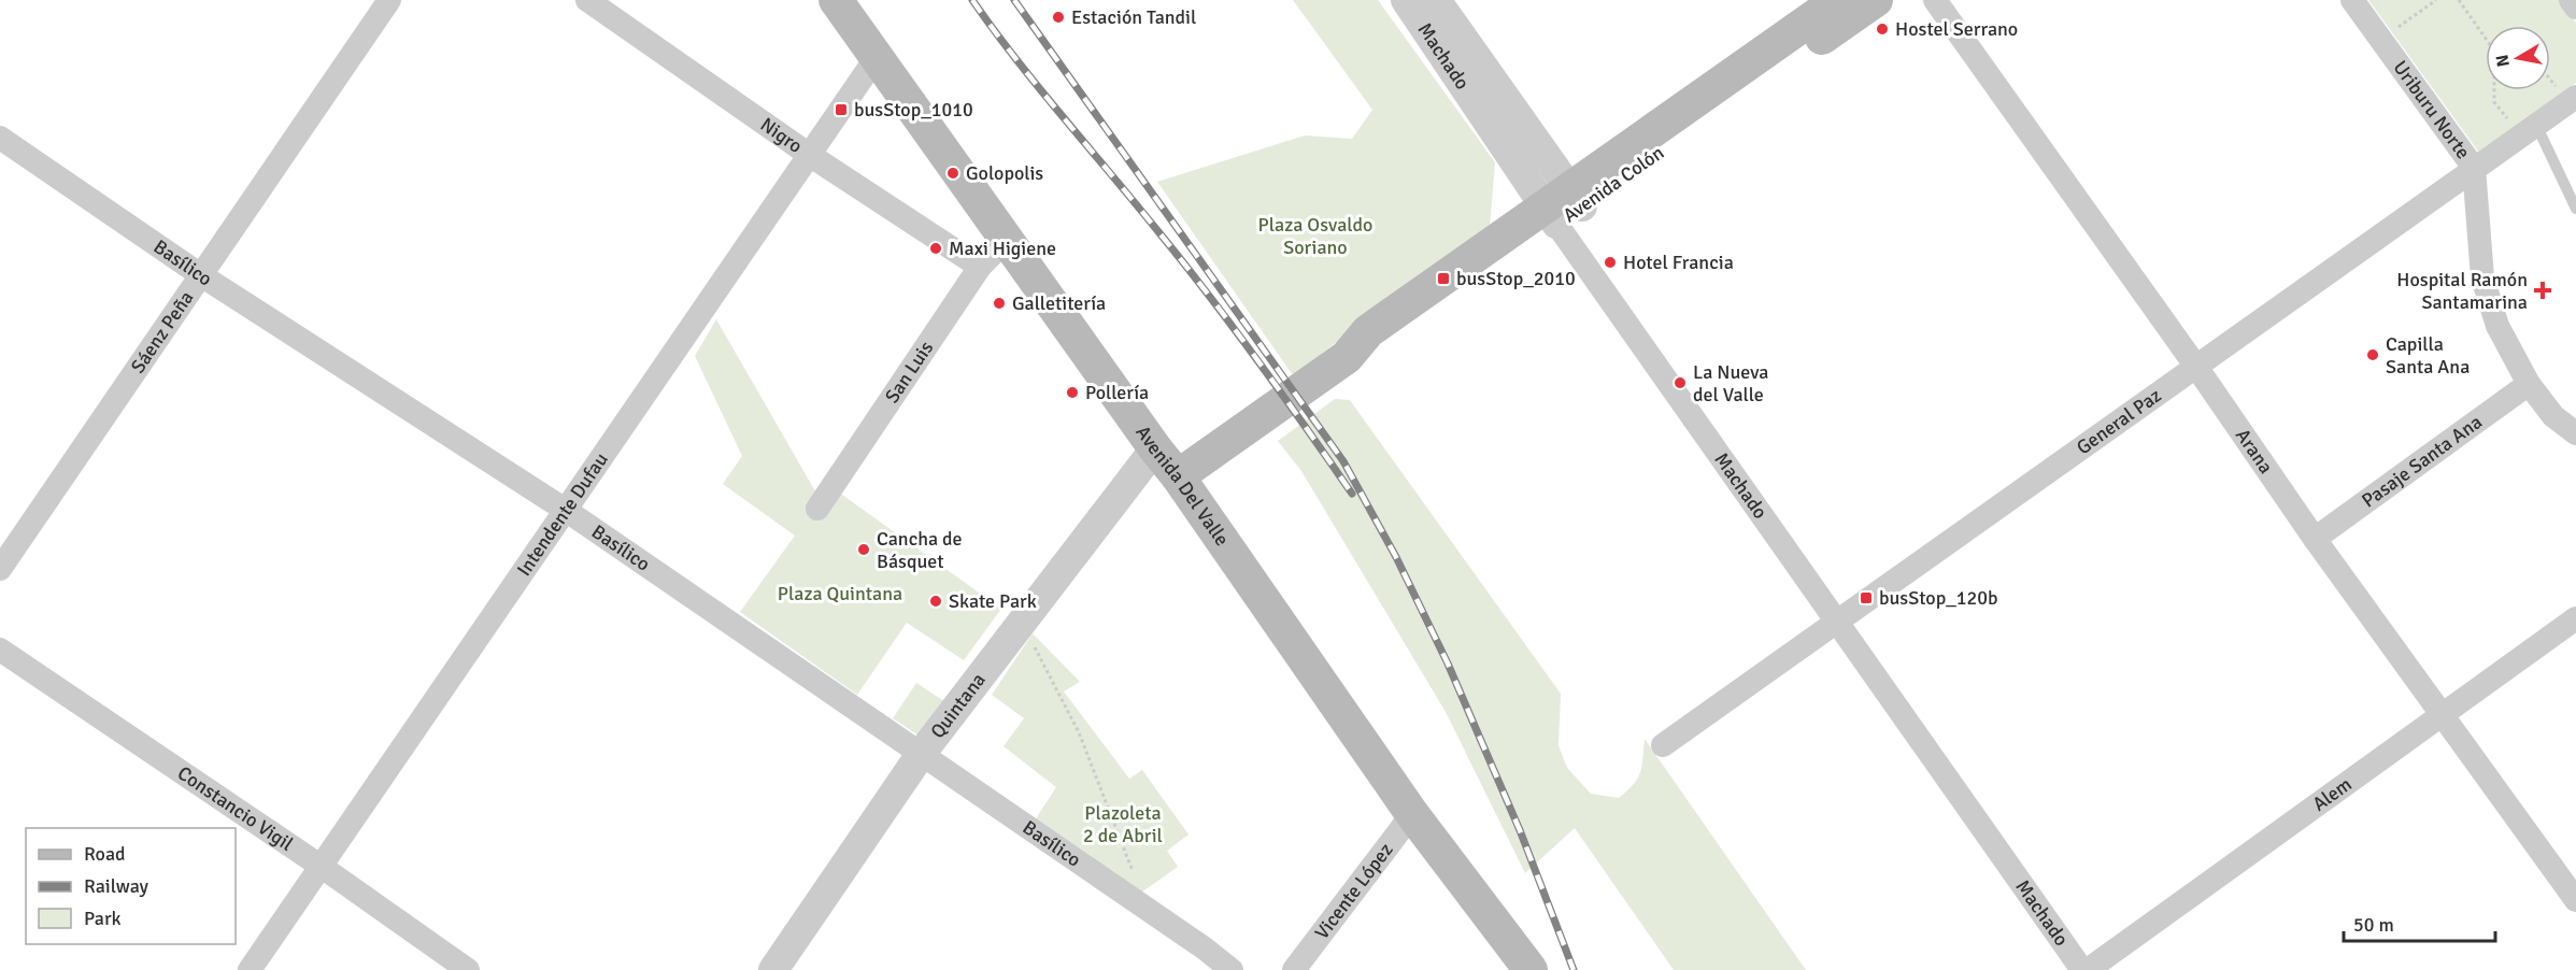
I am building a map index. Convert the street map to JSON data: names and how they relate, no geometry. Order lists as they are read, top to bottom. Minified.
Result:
{"streets":{"main road":["Avenida Colón","Avenida Del Valle"],"street":["Machado","Uriburu Norte","Nigro","Basílico","Sáenz Peña","San Luis","General Paz","Arana","Pasaje Santa Ana","Intendente Dufau","Quintana","Alem","Constancio Vigil","Vicente López"]},"crossings":[["Machado","Avenida Colón"],["Machado","General Paz"],["Uriburu Norte","General Paz"],["Uriburu Norte","Pasaje Santa Ana"],["Nigro","San Luis"],["Nigro","Intendente Dufau"],["Avenida Colón","Avenida Del Valle"],["Basílico","Sáenz Peña"],["Basílico","Intendente Dufau"],["Basílico","Quintana"],["San Luis","Avenida Del Valle"],["General Paz","Arana"],["Arana","Pasaje Santa Ana"],["Arana","Alem"],["Avenida Del Valle","Intendente Dufau"],["Avenida Del Valle","Quintana"],["Avenida Del Valle","Vicente López"],["Intendente Dufau","Constancio Vigil"]],"parks":["Plaza Osvaldo Soriano","Plaza Quintana","Plazoleta 2 de Abril"],"places":{"other":["Estación Tandil","Hostel Serrano","Golopolis","Maxi Higiene","Hotel Francia","Galletitería","Capilla Santa Ana","La Nueva del Valle","Pollería","Cancha de Básquet","Skate Park"],"transit":["busStop_1010","busStop_2010","busStop_120b"],"health":["Hospital Ramón Santamarina"]},"legend":["Road","Railway","Park"],"scale_bar":"50 m","north":"left"}
